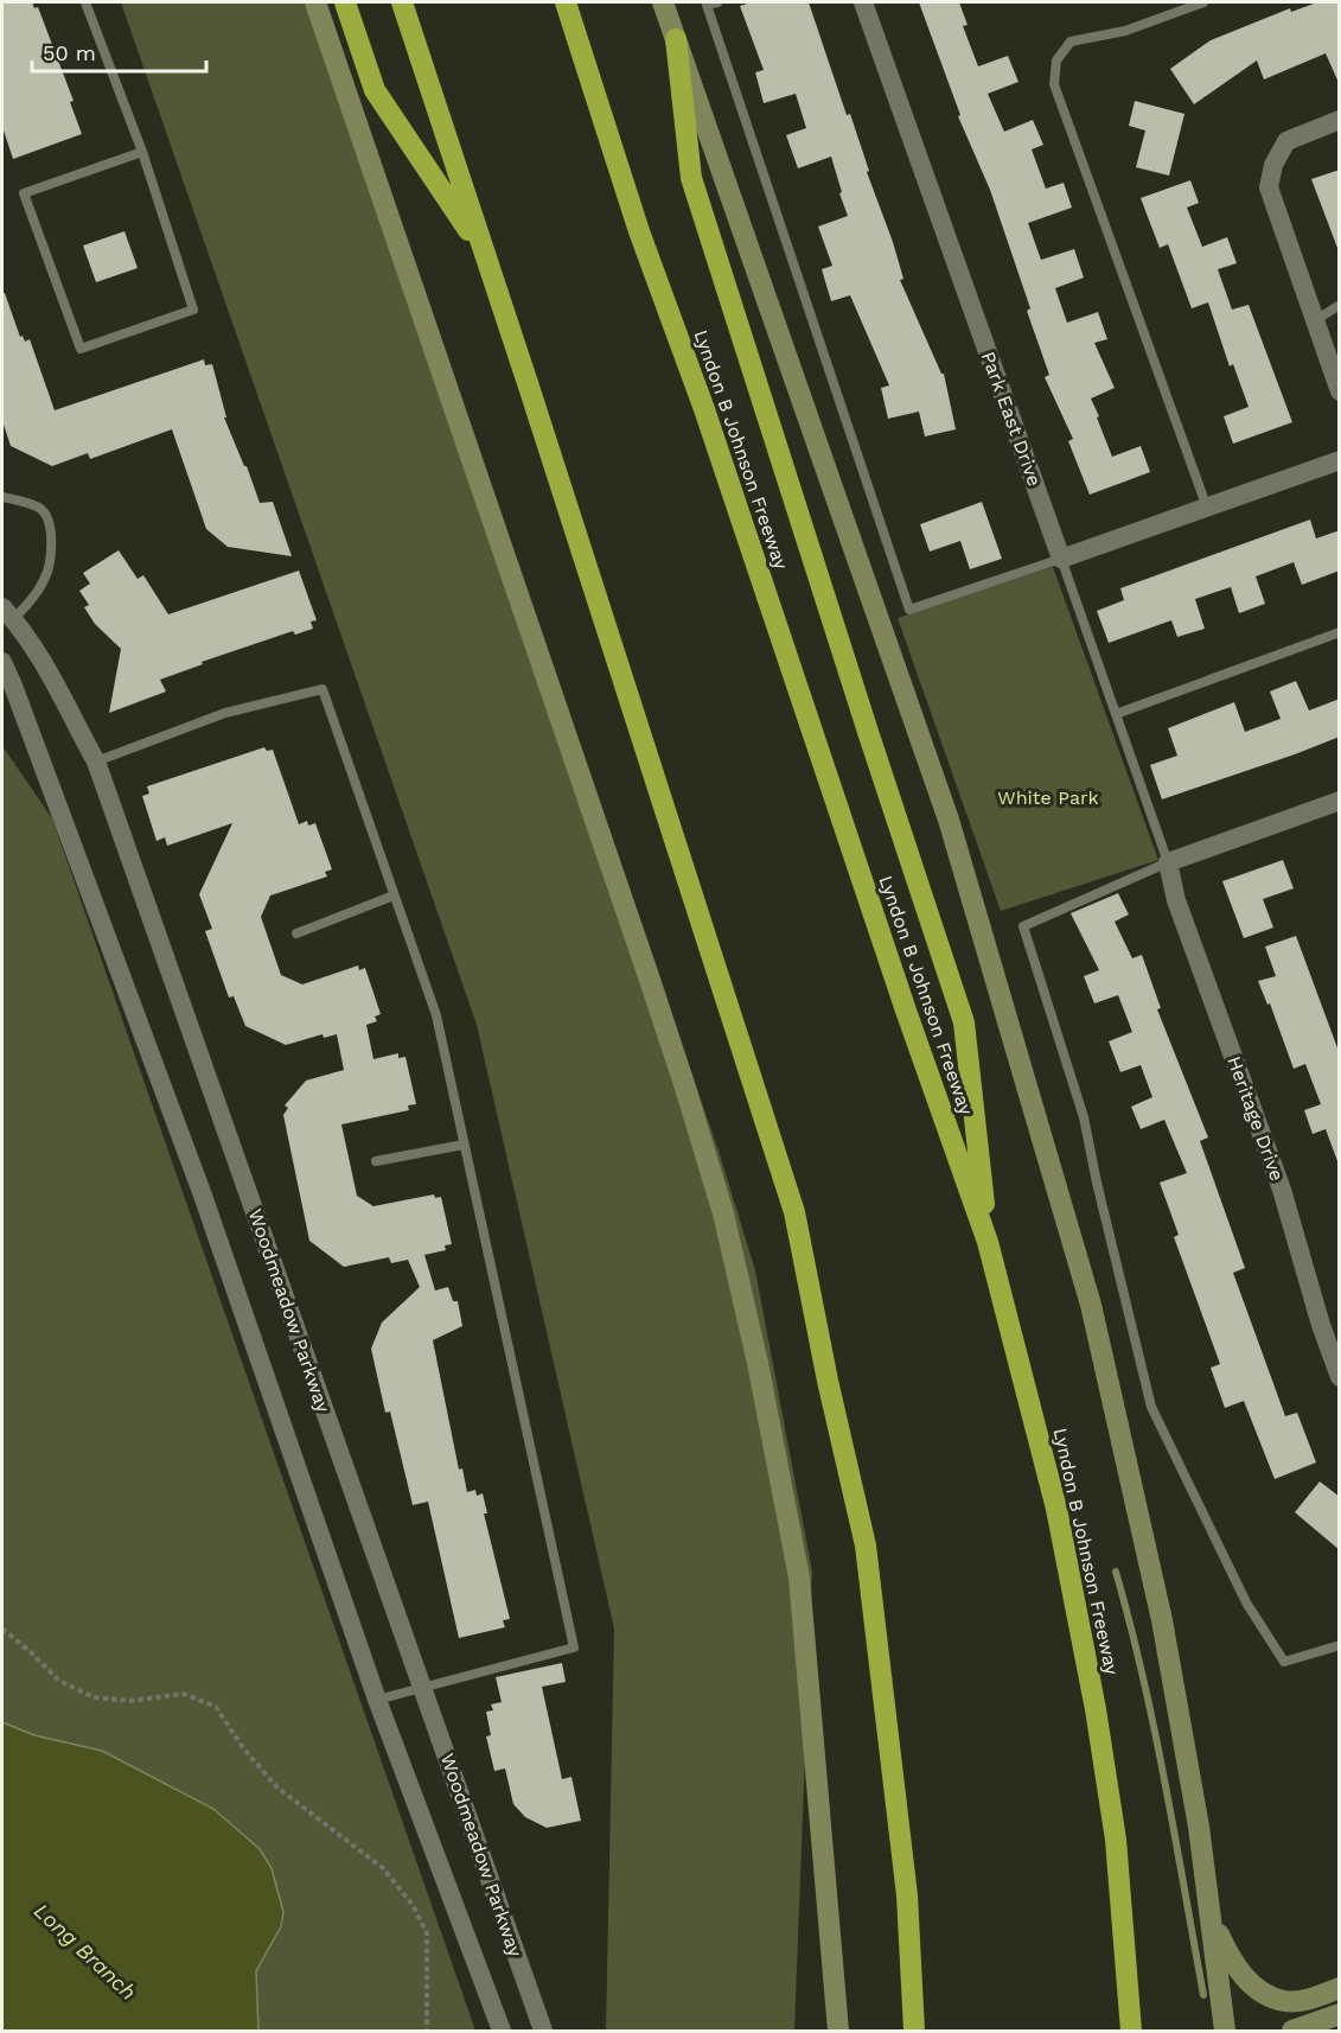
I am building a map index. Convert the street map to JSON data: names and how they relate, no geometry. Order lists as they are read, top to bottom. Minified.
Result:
{"streets":{"highway":["Lyndon B Johnson Freeway"],"street":["Park East Drive","Heritage Drive","Woodmeadow Parkway"]},"water":["Long Branch"],"parks":["White Park"],"scale_bar":"50 m"}
